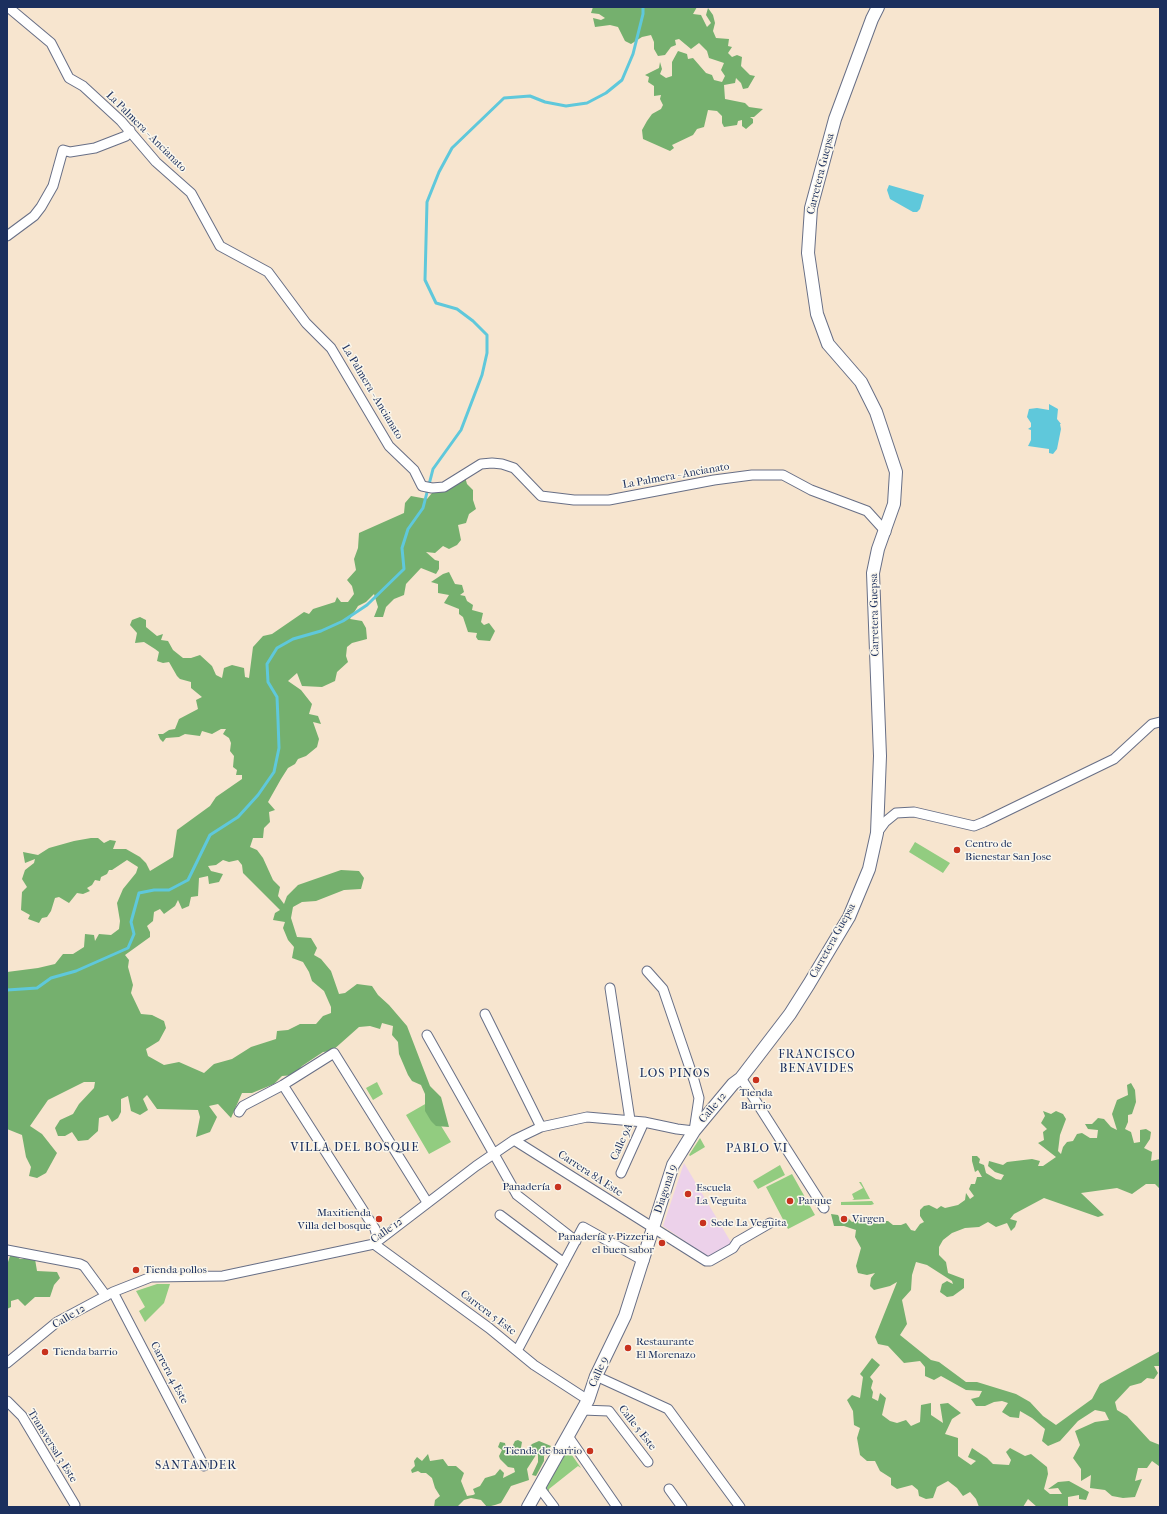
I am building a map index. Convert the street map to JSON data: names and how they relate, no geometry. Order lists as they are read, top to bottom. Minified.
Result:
{"streets":{"street":["La Palmera - Ancianato","Carretera Guepsa","Calle 12","Calle 9A","Carrera 8A Este","Diagonal 9","Carrera 5 Este","Calle 9","Carrera 4 Este","Calle 5 Este","Transversal 3 Este"]},"crossings":[["La Palmera - Ancianato","Carretera Guepsa"],["Carretera Guepsa","Calle 12"],["Calle 12","Calle 9A"],["Calle 12","Carrera 8A Este"],["Calle 12","Diagonal 9"],["Calle 12","Carrera 5 Este"],["Calle 12","Carrera 4 Este"],["Carrera 8A Este","Diagonal 9"],["Carrera 8A Este","Calle 9"],["Diagonal 9","Calle 9"],["Carrera 5 Este","Calle 9"],["Carrera 5 Este","Calle 5 Este"],["Calle 9","Calle 5 Este"]],"districts":["FRANCISCO BENAVIDES","LOS PINOS","VILLA DEL BOSQUE","PABLO VI","SANTANDER"],"places":["Centro de Bienestar San Jose","Tienda Barrio","Panadería","Escuela La Veguita","Parque","Maxitienda Villa del bosque","Virgen","Sede La Veguita","Panadería y Pizzeria el buen sabor","Tienda pollos","Restaurante El Morenazo","Tienda barrio","Tienda de barrio"]}
